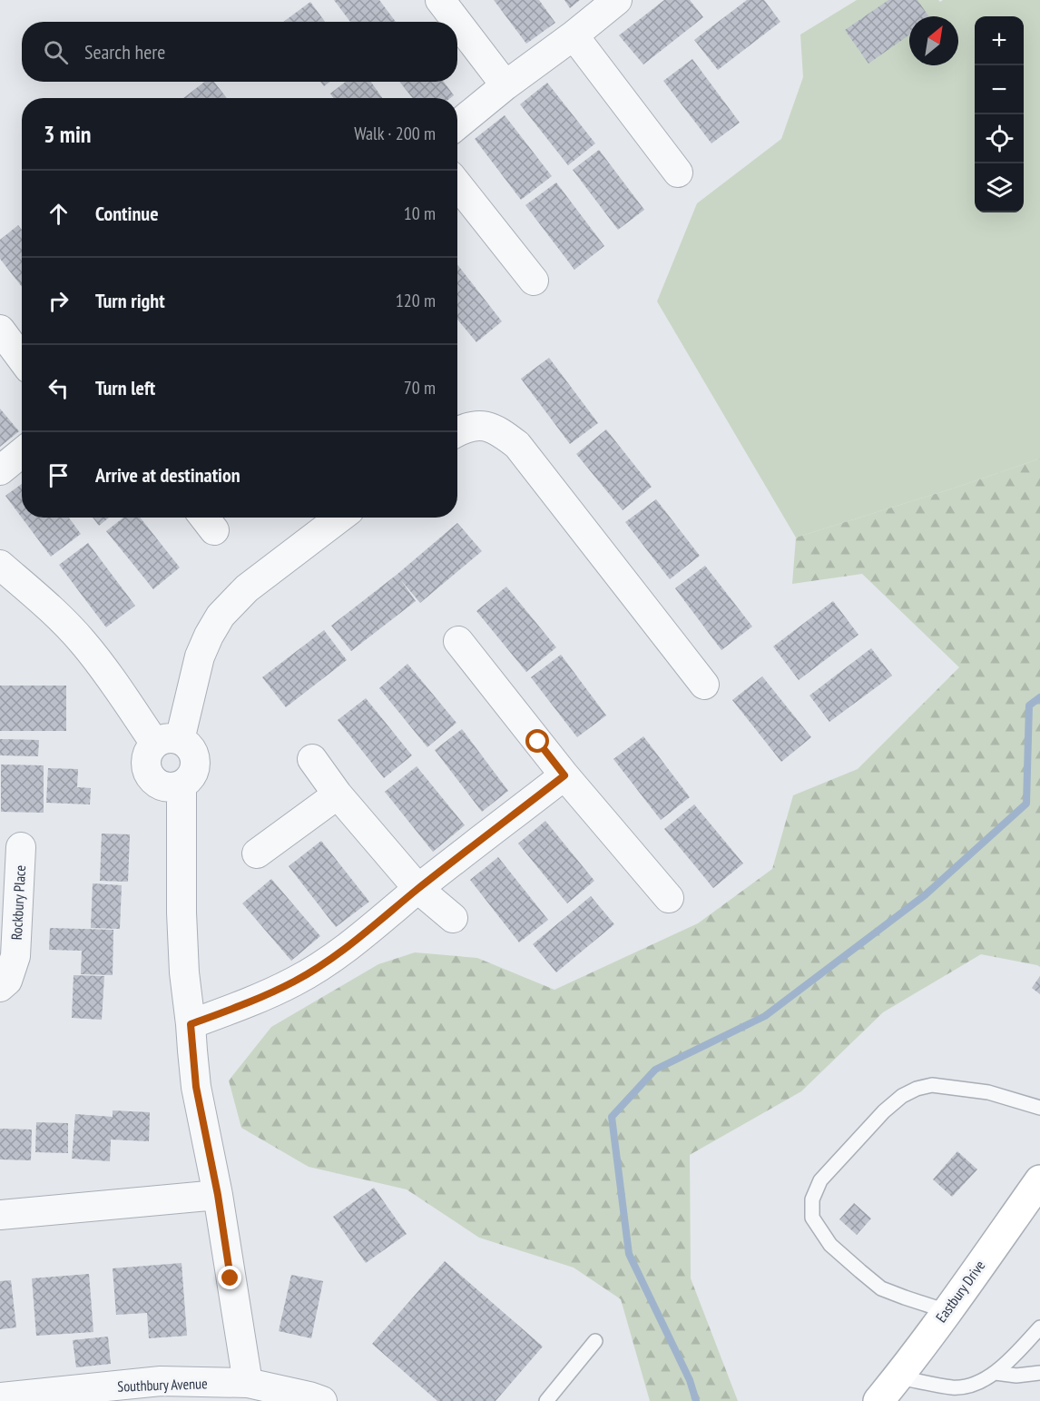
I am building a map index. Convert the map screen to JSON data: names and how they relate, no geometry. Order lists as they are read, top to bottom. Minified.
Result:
{"streets":{"street":["Rockbury Place","Eastbury Drive","Southbury Avenue"]},"north":"top right","page":{"map_buttons":["+","−"],"search":"Search here","heading":["3 min","Walk · 200 m"],"list":[["Continue","10 m"],["Turn right","120 m"],["Turn left","70 m"],"Arrive at destination"]}}
